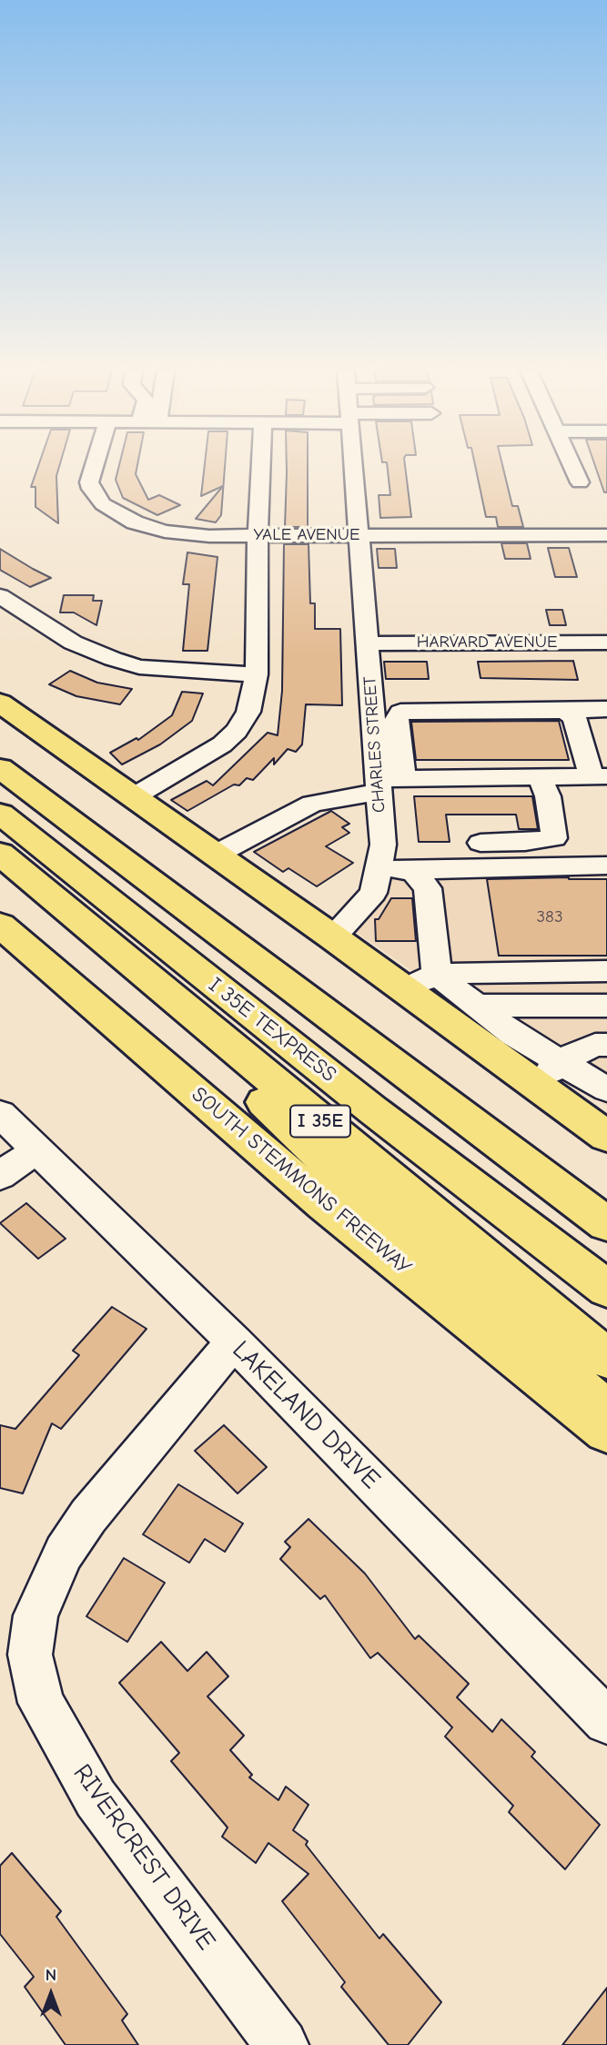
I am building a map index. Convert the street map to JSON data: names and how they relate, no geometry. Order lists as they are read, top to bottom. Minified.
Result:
{"streets":{"main road":["I 35E TEXPRESS","I 35E","SOUTH STEMMONS FREEWAY"],"street":["YALE AVENUE","HARVARD AVENUE","CHARLES STREET","LAKELAND DRIVE","RIVERCREST DRIVE"]},"crossings":[["YALE AVENUE","CHARLES STREET"],["HARVARD AVENUE","CHARLES STREET"],["LAKELAND DRIVE","RIVERCREST DRIVE"]],"house_numbers":["383"],"north":"top"}
